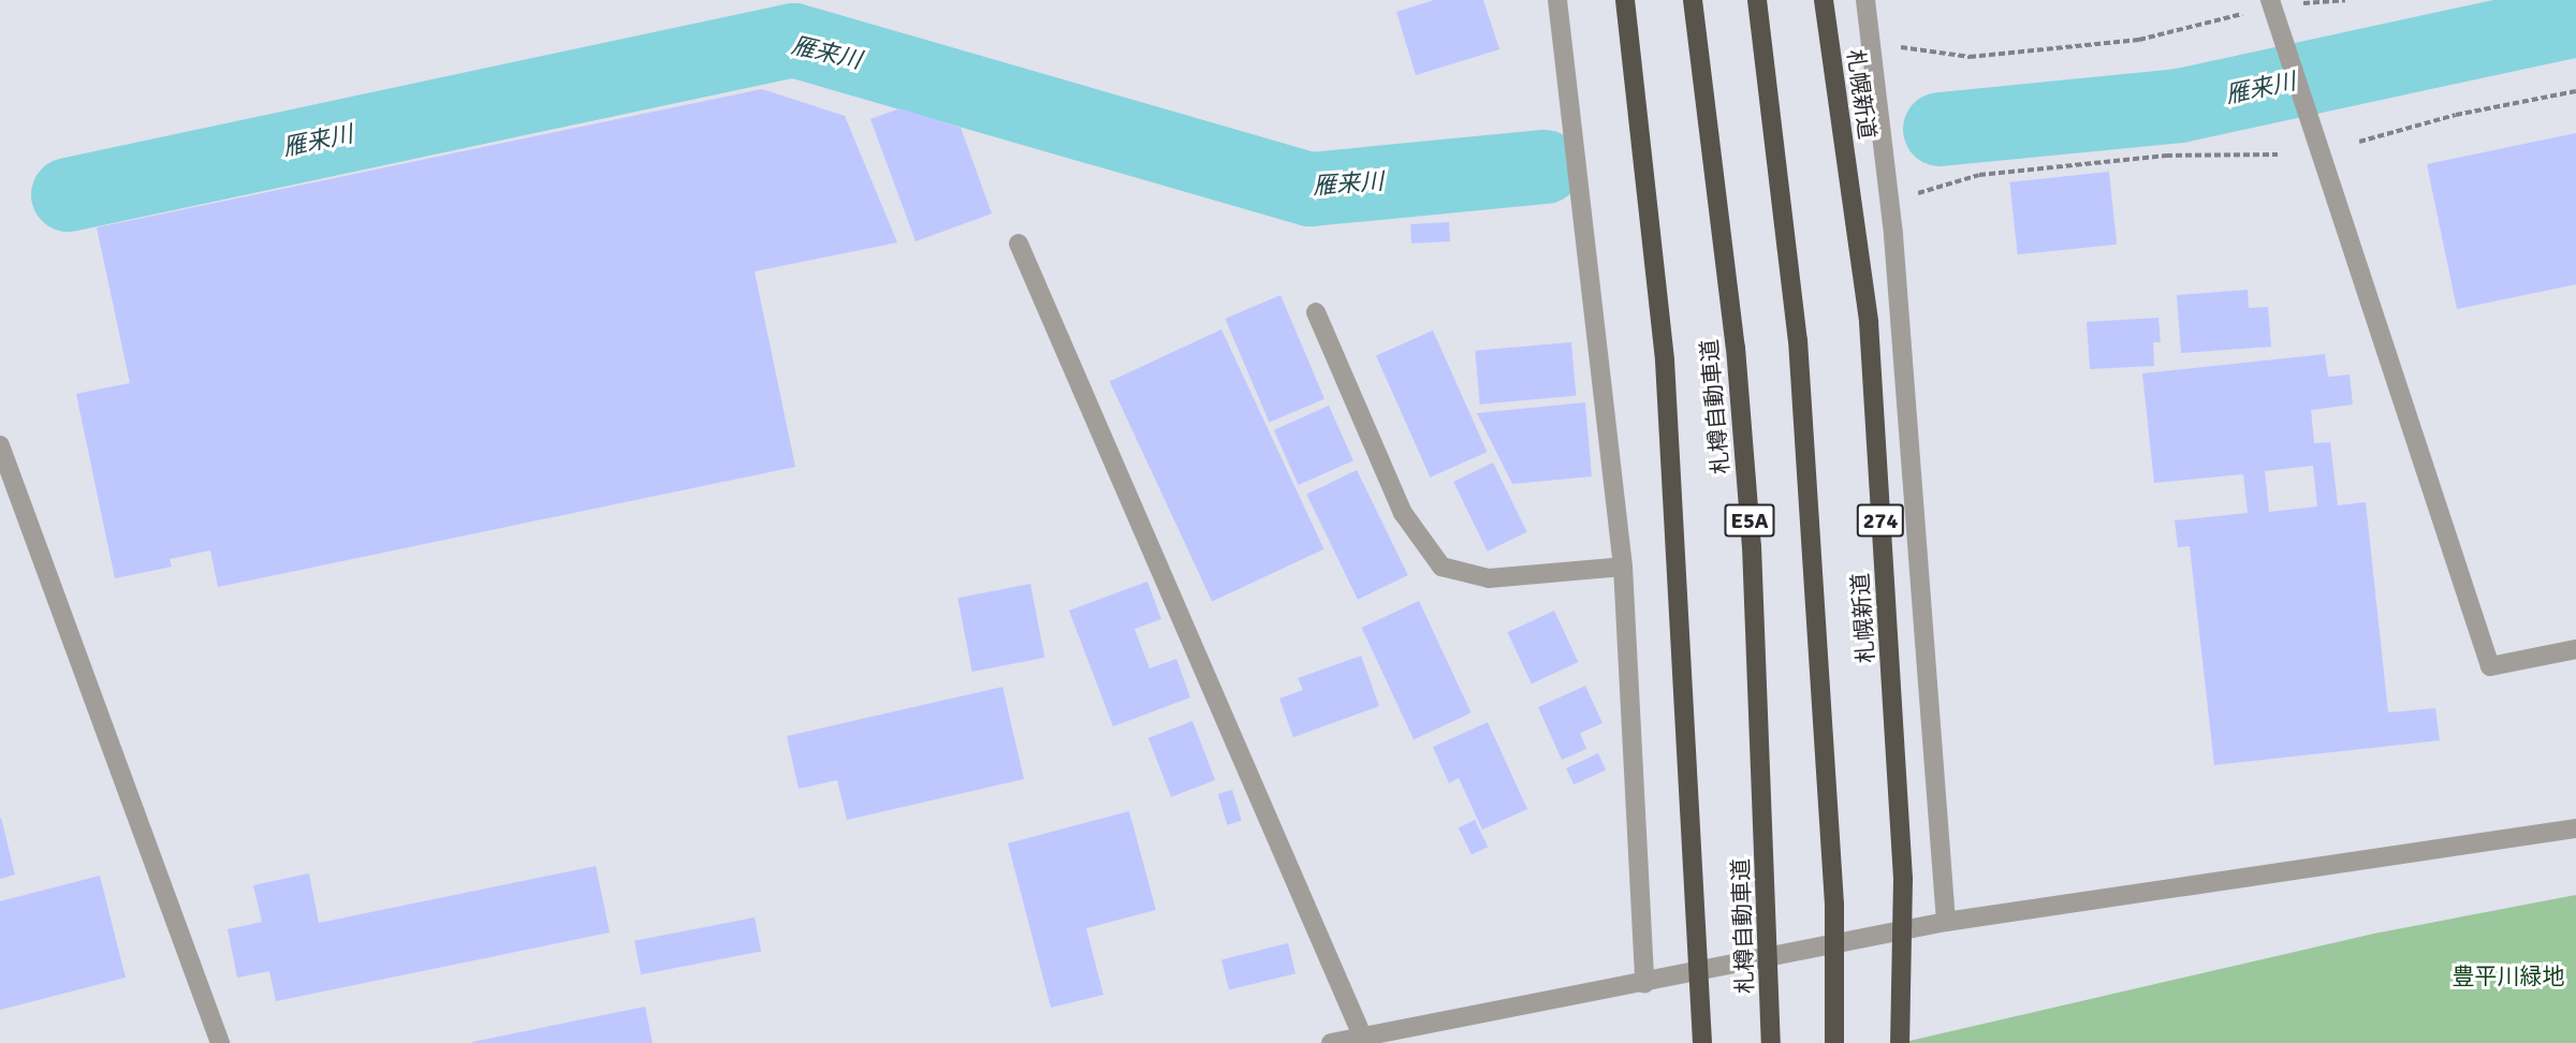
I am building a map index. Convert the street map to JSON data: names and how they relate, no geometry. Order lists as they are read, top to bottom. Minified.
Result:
{"streets":{"highway":["札幌新道","札樽自動車道","E5A","274"]},"water":["雁来川"],"parks":["豊平川緑地"]}
